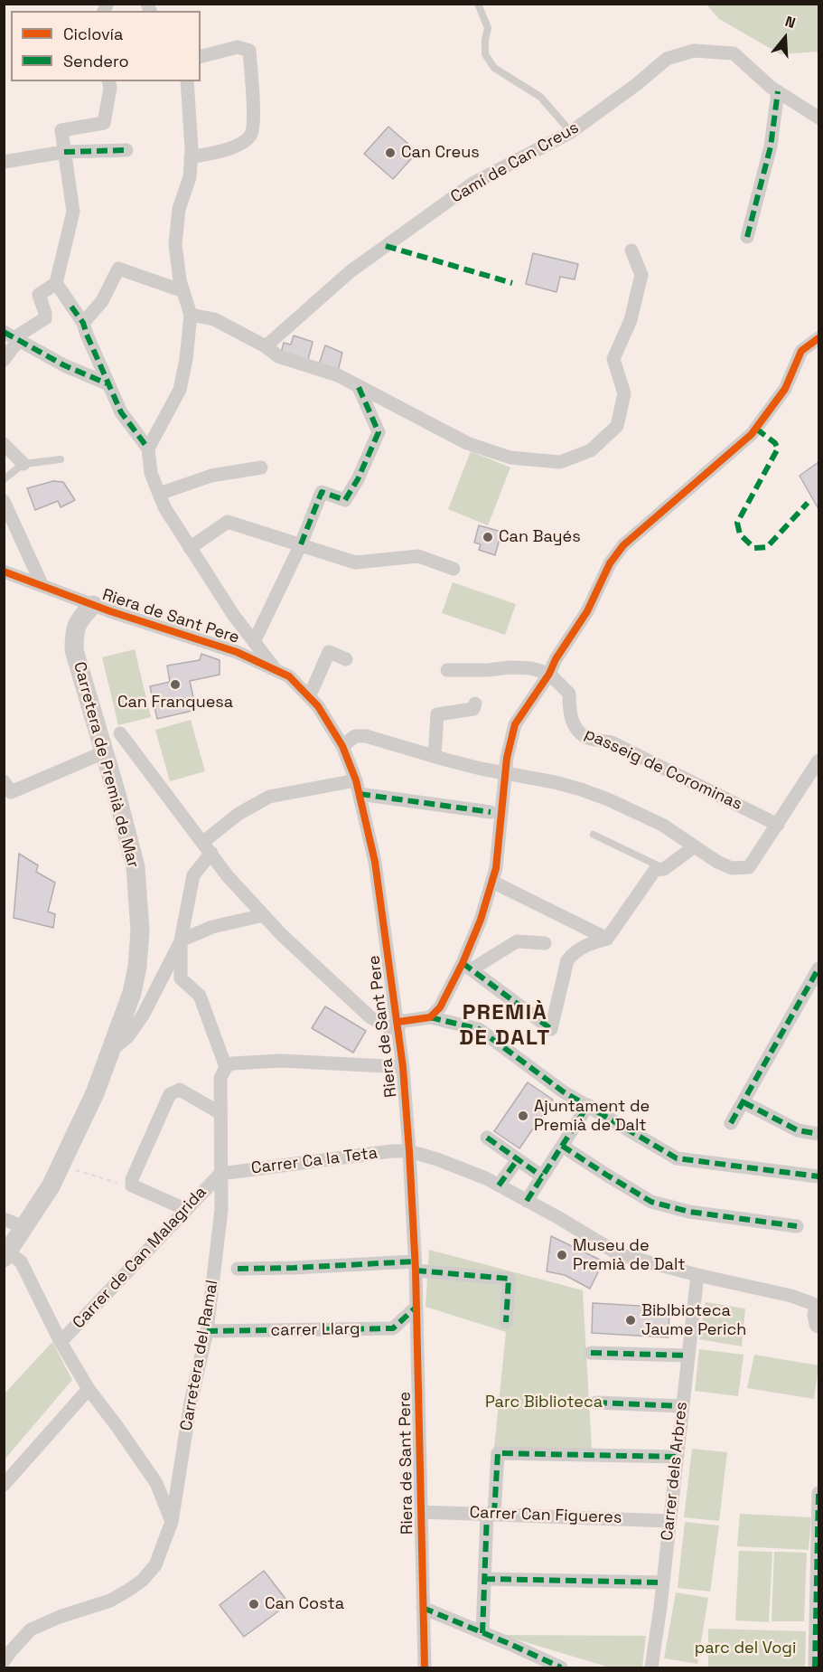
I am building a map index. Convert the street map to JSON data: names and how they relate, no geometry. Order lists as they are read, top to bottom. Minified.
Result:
{"streets":{"street":["Camí de Can Creus","Riera de Sant Pere","Carretera de Premià de Mar","passeig de Corominas","Carrer Ca la Teta","Carrer de Can Malagrida","carrer Llarg","Carretera del Ramal","Carrer dels Arbres","Carrer Can Figueres"]},"crossings":[["Riera de Sant Pere","Carretera de Premià de Mar"],["Riera de Sant Pere","Carrer Ca la Teta"],["Riera de Sant Pere","carrer Llarg"],["Riera de Sant Pere","Carrer Can Figueres"],["Carrer Ca la Teta","Carrer de Can Malagrida"],["Carrer Ca la Teta","Carretera del Ramal"],["Carrer Ca la Teta","Carrer dels Arbres"],["Carrer de Can Malagrida","Carretera del Ramal"],["carrer Llarg","Carretera del Ramal"],["Carrer dels Arbres","Carrer Can Figueres"]],"districts":["PREMIÀ DE DALT"],"parks":["Parc Biblioteca","parc del Vogi"],"places":["Can Creus","Can Bayés","Can Franquesa","Ajuntament de Premià de Dalt","Museu de Premià de Dalt","Biblbioteca Jaume Perich","Can Costa"],"legend":["Ciclovía","Sendero"],"north":"top"}
